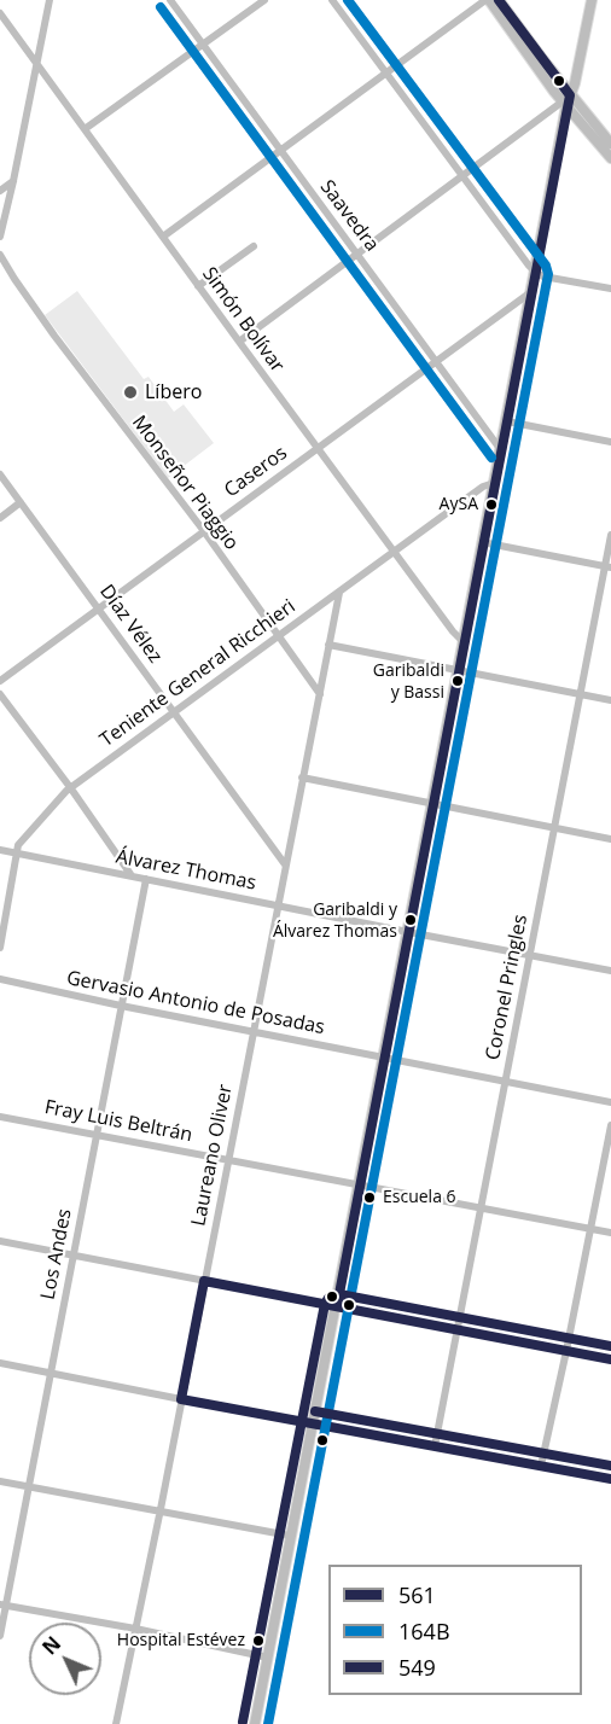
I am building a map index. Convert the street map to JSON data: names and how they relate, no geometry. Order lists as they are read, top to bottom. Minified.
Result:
{"streets":{"street":["Saavedra","Simón Bolívar","Caseros","Monseñor Piaggio","Díaz Vélez","Teniente General Ricchieri","Álvarez Thomas","Coronel Pringles","Gervasio Antonio de Posadas","Fray Luis Beltrán","Laureano Oliver","Los Andes"]},"crossings":[["Saavedra","Caseros"],["Simón Bolívar","Caseros"],["Simón Bolívar","Teniente General Ricchieri"],["Caseros","Monseñor Piaggio"],["Caseros","Díaz Vélez"],["Monseñor Piaggio","Teniente General Ricchieri"],["Monseñor Piaggio","Laureano Oliver"],["Díaz Vélez","Teniente General Ricchieri"],["Díaz Vélez","Laureano Oliver"],["Teniente General Ricchieri","Álvarez Thomas"],["Teniente General Ricchieri","Laureano Oliver"],["Álvarez Thomas","Coronel Pringles"],["Álvarez Thomas","Laureano Oliver"],["Álvarez Thomas","Los Andes"],["Coronel Pringles","Gervasio Antonio de Posadas"],["Coronel Pringles","Fray Luis Beltrán"],["Gervasio Antonio de Posadas","Laureano Oliver"],["Gervasio Antonio de Posadas","Los Andes"],["Fray Luis Beltrán","Laureano Oliver"],["Fray Luis Beltrán","Los Andes"]],"places":["Líbero","AySA","Garibaldi y Bassi","Garibaldi y Álvarez Thomas","Escuela 6","Hospital Estévez"],"lines":["transit line 561","transit line 164B","transit line 549"],"legend":["561","164B","549"],"north":"top left"}
